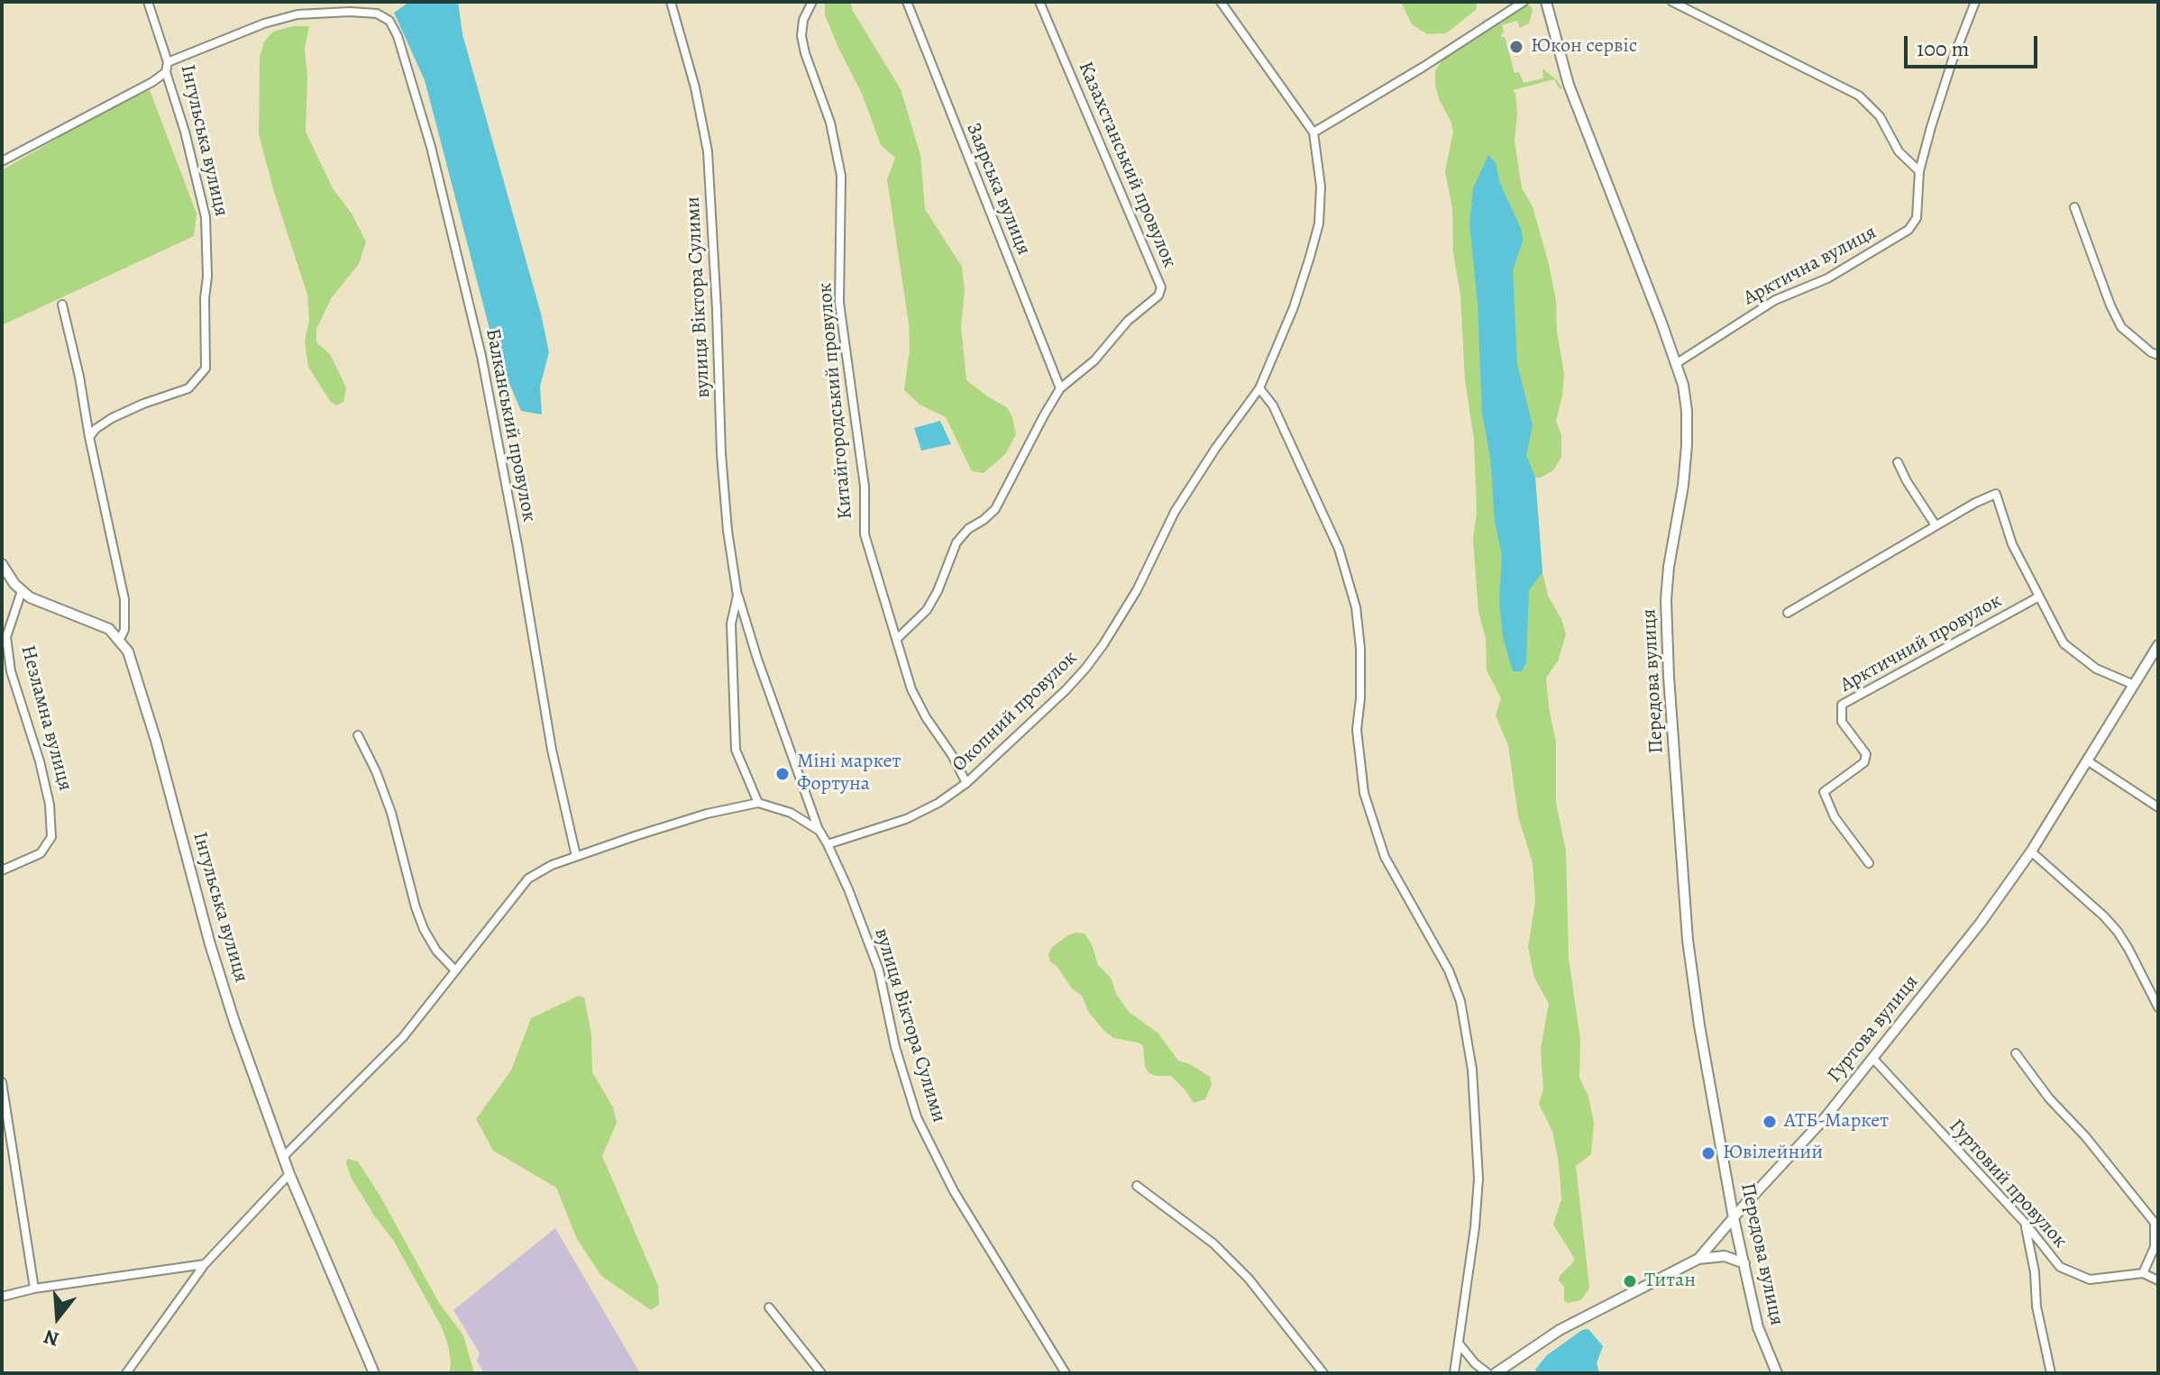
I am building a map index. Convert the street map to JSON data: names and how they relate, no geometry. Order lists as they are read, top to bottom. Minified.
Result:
{"streets":{"street":["Інгульська вулиця","Казахстанський провулок","Заярська вулиця","Арктична вулиця","вулиця Віктора Сулими","Китайгородський провулок","Балканський провулок","Арктичний провулок","Передова вулиця","Окопний провулок","Незламна вулиця","Гуртова вулиця","Гуртовий провулок"]},"crossings":[["Інгульська вулиця","Балканський провулок"],["Казахстанський провулок","Заярська вулиця"],["Арктична вулиця","Передова вулиця"],["вулиця Віктора Сулими","Окопний провулок"],["Китайгородський провулок","Окопний провулок"],["Передова вулиця","Гуртова вулиця"],["Гуртова вулиця","Гуртовий провулок"]],"places":["Юкон сервіс","Міні маркет Фортуна","АТБ-Маркет","Ювілейний","Титан"],"scale_bar":"100 m","north":"bottom"}
